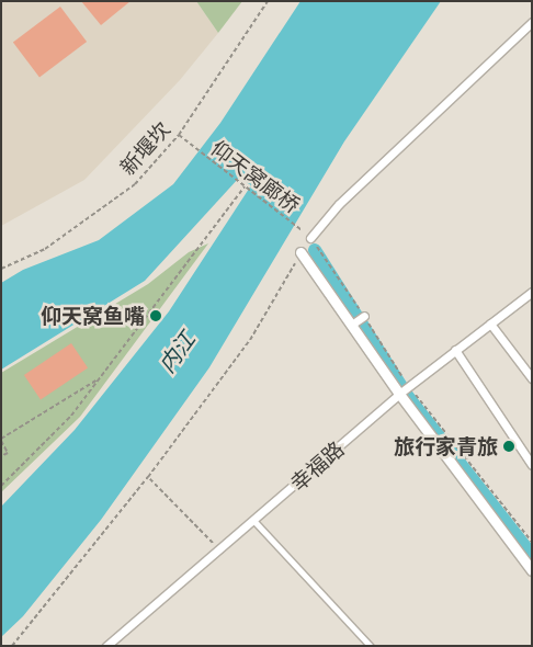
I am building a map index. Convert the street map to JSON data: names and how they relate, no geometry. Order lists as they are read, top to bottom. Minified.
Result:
{"streets":{"street":["幸福路"],"path":["新堰坎","仰天窝廊桥"]},"crossings":[["新堰坎","仰天窝廊桥"]],"water":["内江"],"places":["仰天窝鱼嘴","旅行家青旅"]}
